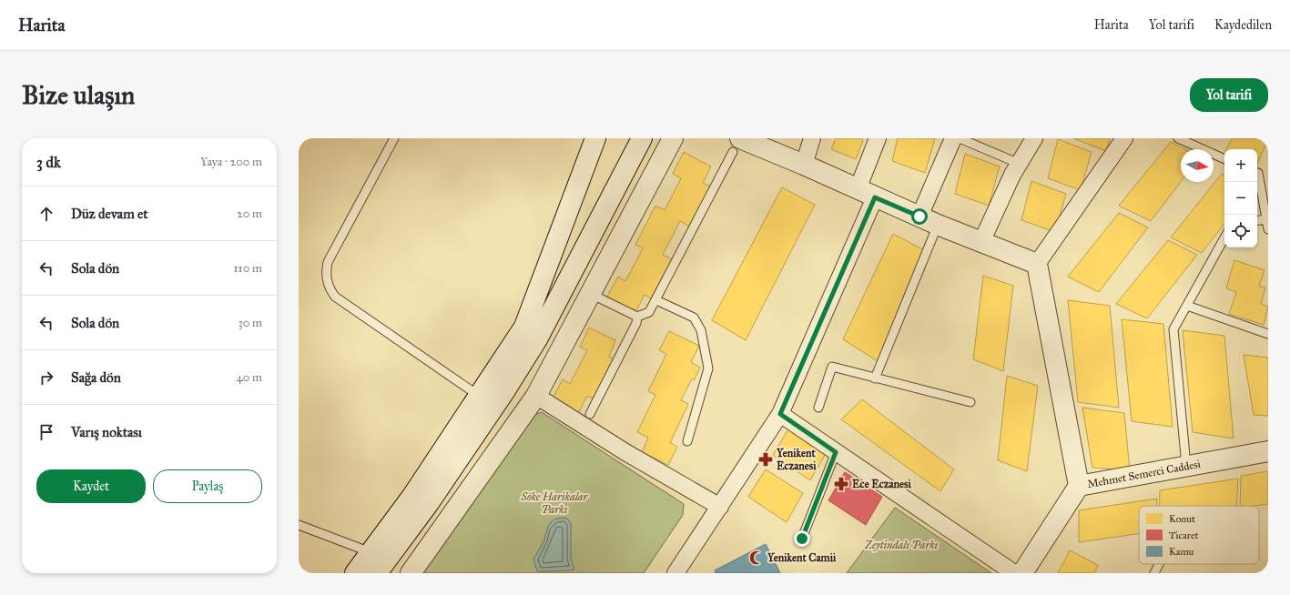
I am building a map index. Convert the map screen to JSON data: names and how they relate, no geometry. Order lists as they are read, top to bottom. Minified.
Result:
{"streets":{"street":["Mehmet Semerci Caddesi"]},"parks":["Söke Harikalar Parkı","Zeytindalı Parkı"],"places":{"pharmacy":["Yenikent Eczanesi","Ece Eczanesi"],"mosque":["Yenikent Camii"]},"legend":["Konut","Ticaret","Kamu"],"north":"right","page":{"header":"Harita","nav":["Harita","Yol tarifi","Kaydedilen"],"buttons":["Yol tarifi",["Kaydet","Paylaş"]],"title":"Bize ulaşın","heading":["3 dk","Yaya · 200 m"],"map_buttons":["+","−"],"list":[["Düz devam et","20 m"],["Sola dön","110 m"],["Sola dön","30 m"],["Sağa dön","40 m"],"Varış noktası"]}}
